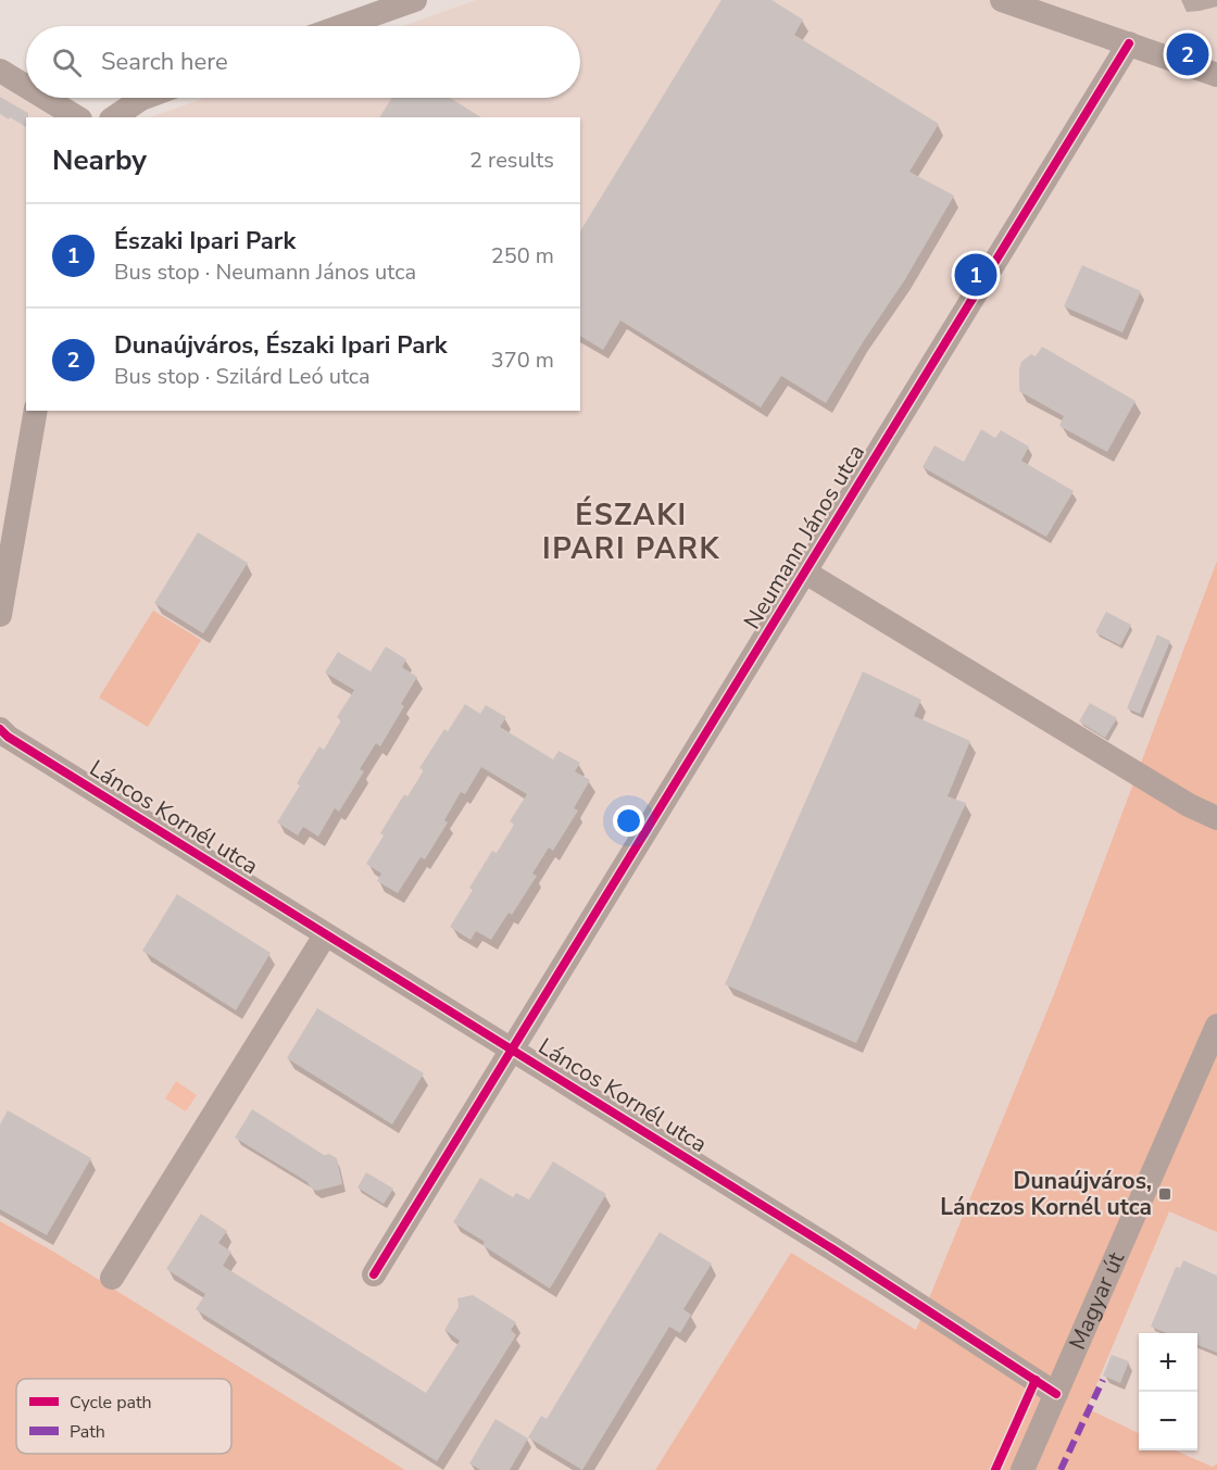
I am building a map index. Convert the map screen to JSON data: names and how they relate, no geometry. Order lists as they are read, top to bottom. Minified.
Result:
{"streets":{"street":["Neumann János utca","Láncos Kornél utca","Magyar út"]},"crossings":[["Neumann János utca","Láncos Kornél utca"],["Láncos Kornél utca","Magyar út"]],"districts":["ÉSZAKI IPARI PARK"],"places":{"transit":["Dunaújváros, Lánczos Kornél utca"]},"legend":["Cycle path","Path"],"page":{"search":"Search here","pins":["2","1"],"heading":["Nearby","2 results"],"list":[{"mark":"1","name":"Északi Ipari Park","note":"Bus stop · Neumann János utca","value":"250 m"},{"mark":"2","name":"Dunaújváros, Északi Ipari Park","note":"Bus stop · Szilárd Leó utca","value":"370 m"}],"map_buttons":["+","−"]}}
